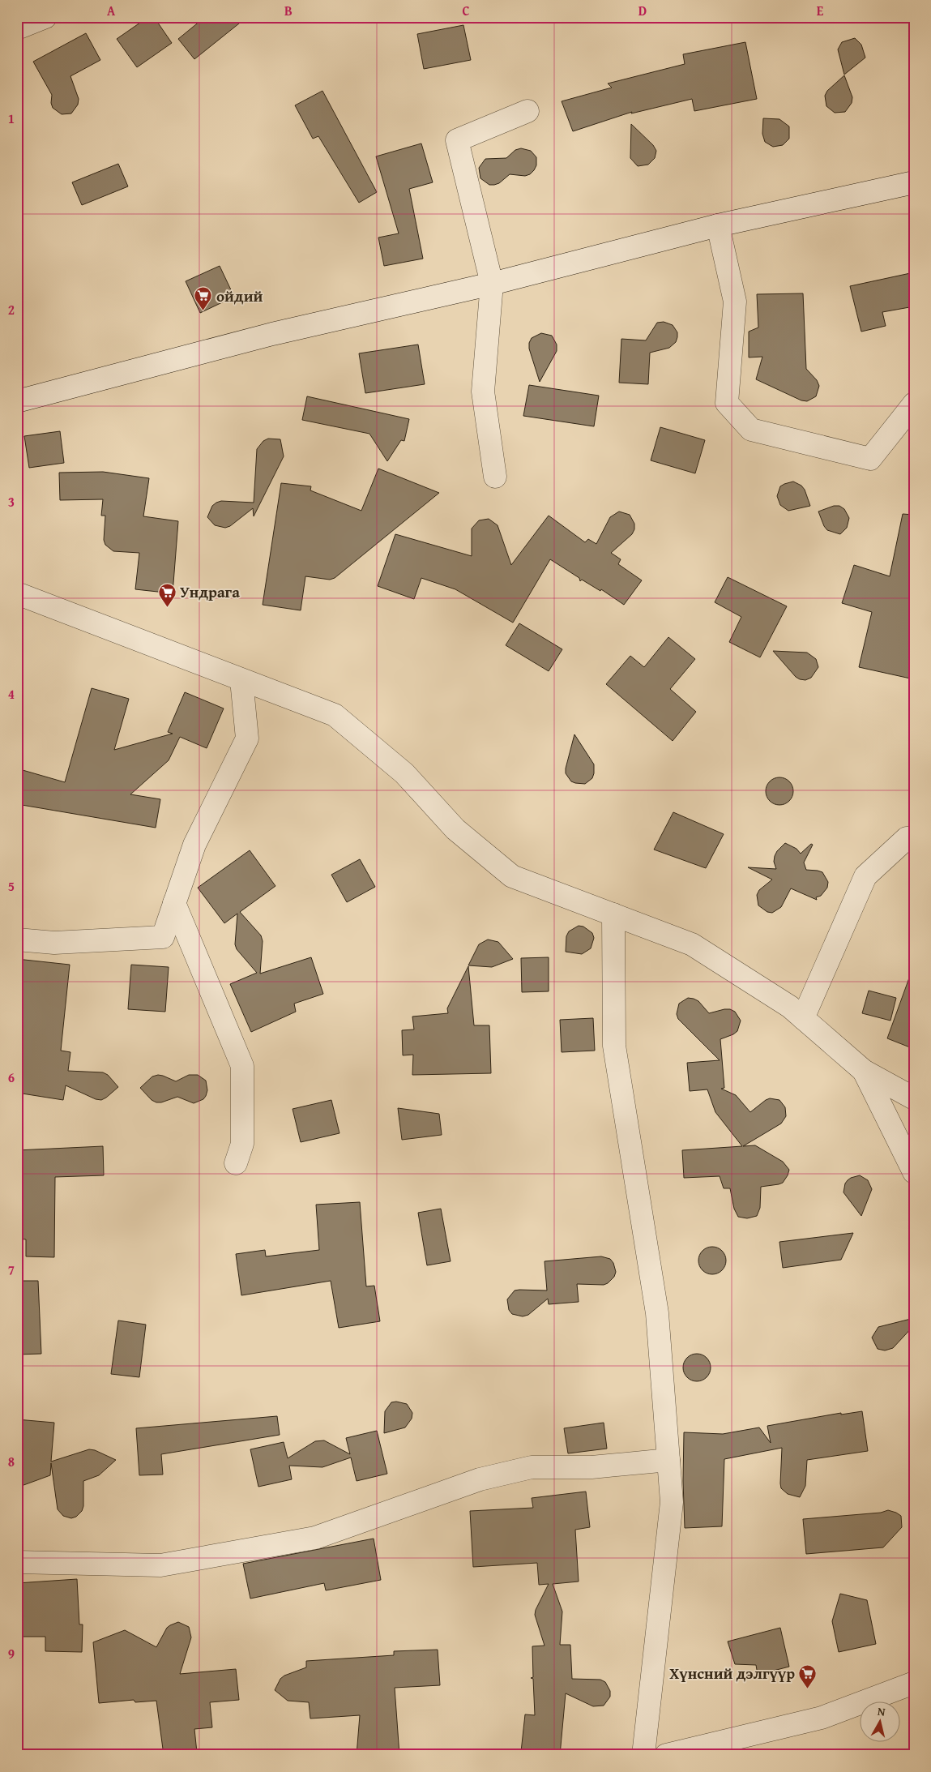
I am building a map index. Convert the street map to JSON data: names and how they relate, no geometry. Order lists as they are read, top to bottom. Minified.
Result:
{"places":{"supermarket":["ойдий","Ундрага","Хүнсний дэлгүүр"]},"north":"top","grid":{"columns":["A","B","C","D","E"],"rows":["1","2","3","4","5","6","7","8","9"]}}
